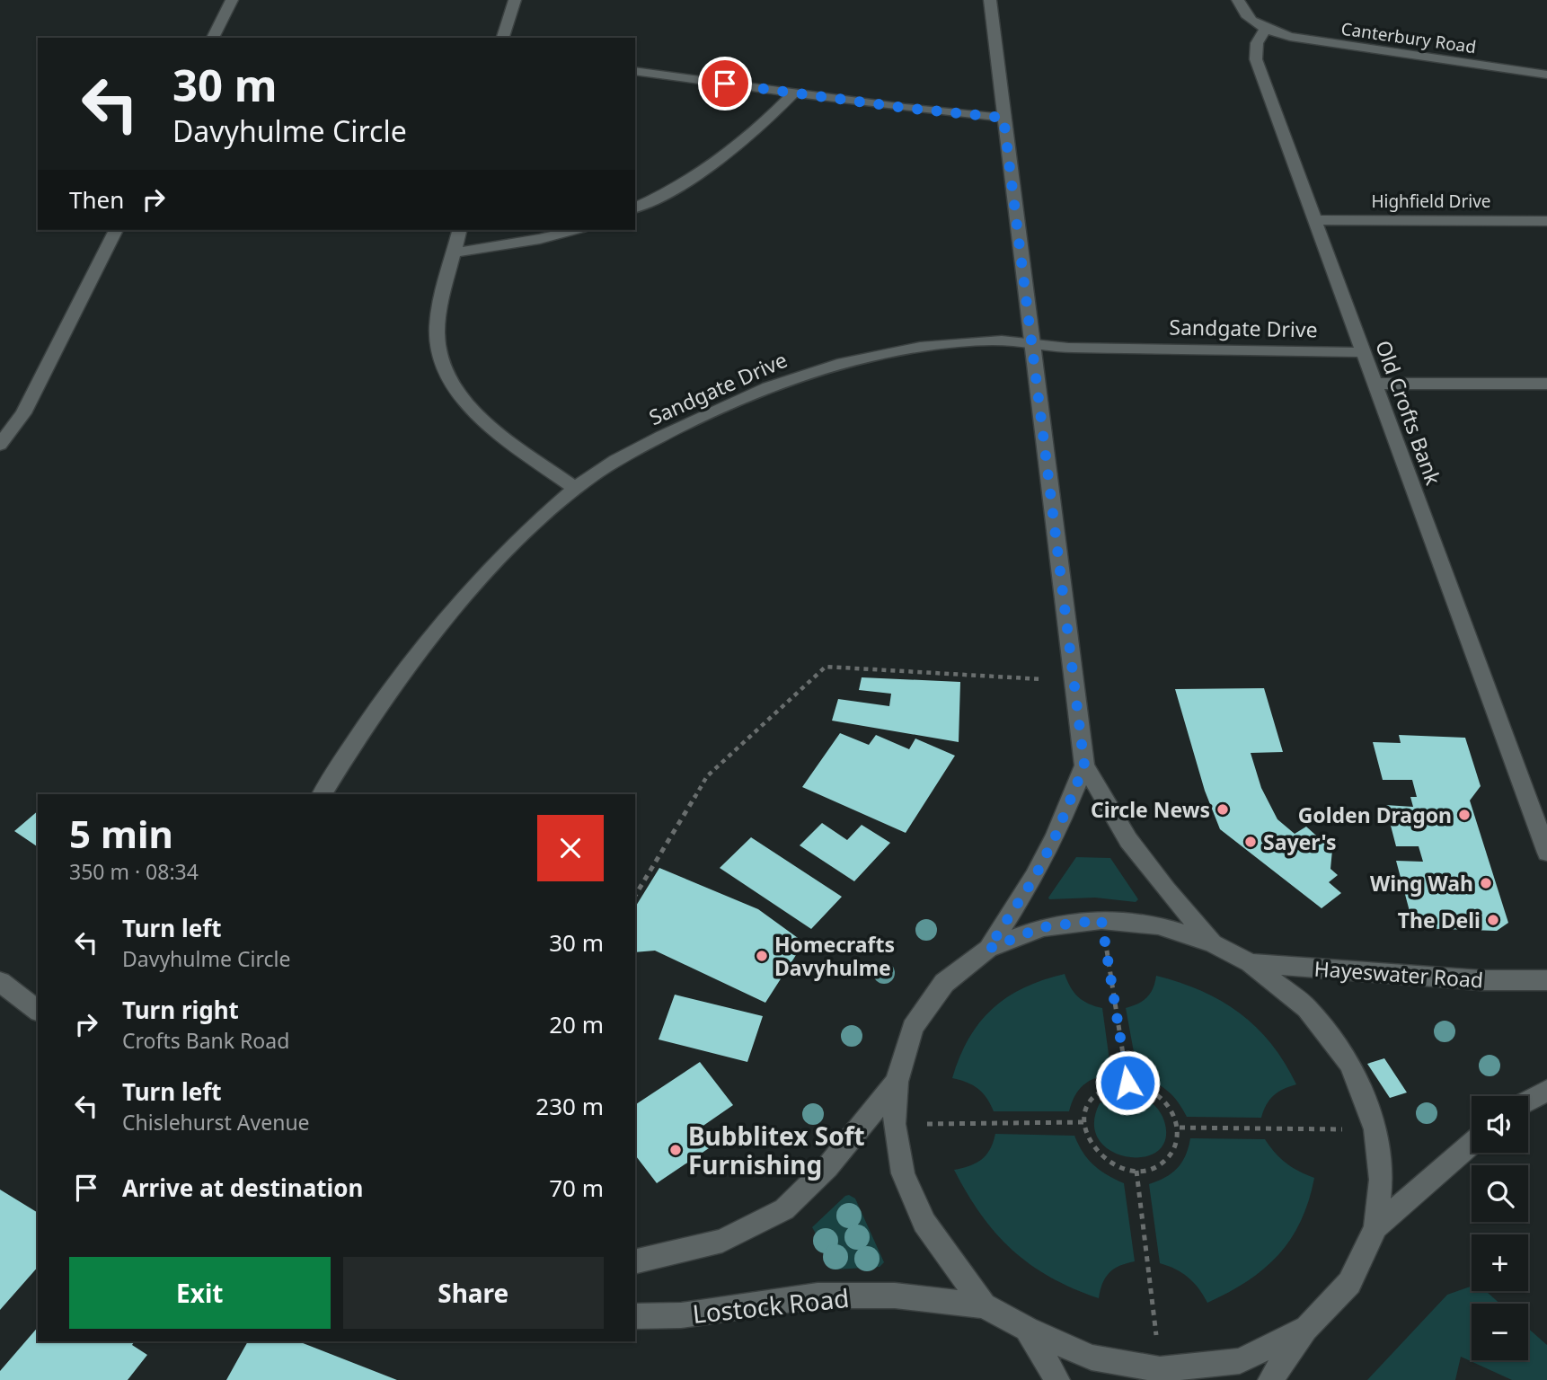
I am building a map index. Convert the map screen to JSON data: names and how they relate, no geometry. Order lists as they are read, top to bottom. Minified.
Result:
{"streets":{"street":["Canterbury Road","Highfield Drive","Sandgate Drive","Old Crofts Bank","Hayeswater Road","Lostock Road"]},"crossings":[["Canterbury Road","Old Crofts Bank"],["Highfield Drive","Old Crofts Bank"],["Sandgate Drive","Old Crofts Bank"]],"places":["Circle News","Golden Dragon","Sayer's","Wing Wah","The Deli","Homecrafts Davyhulme","Bubblitex Soft Furnishing"],"page":{"turn":["30 m","Davyhulme Circle"],"then":"Then","heading":["5 min","350 m · 08:34"],"list":[{"name":"Turn left","note":"Davyhulme Circle","value":"30 m"},{"name":"Turn right","note":"Crofts Bank Road","value":"20 m"},{"name":"Turn left","note":"Chislehurst Avenue","value":"230 m"},{"name":"Arrive at destination","value":"70 m"}],"map_buttons":["+","−"],"buttons":["Exit","Share"]}}
